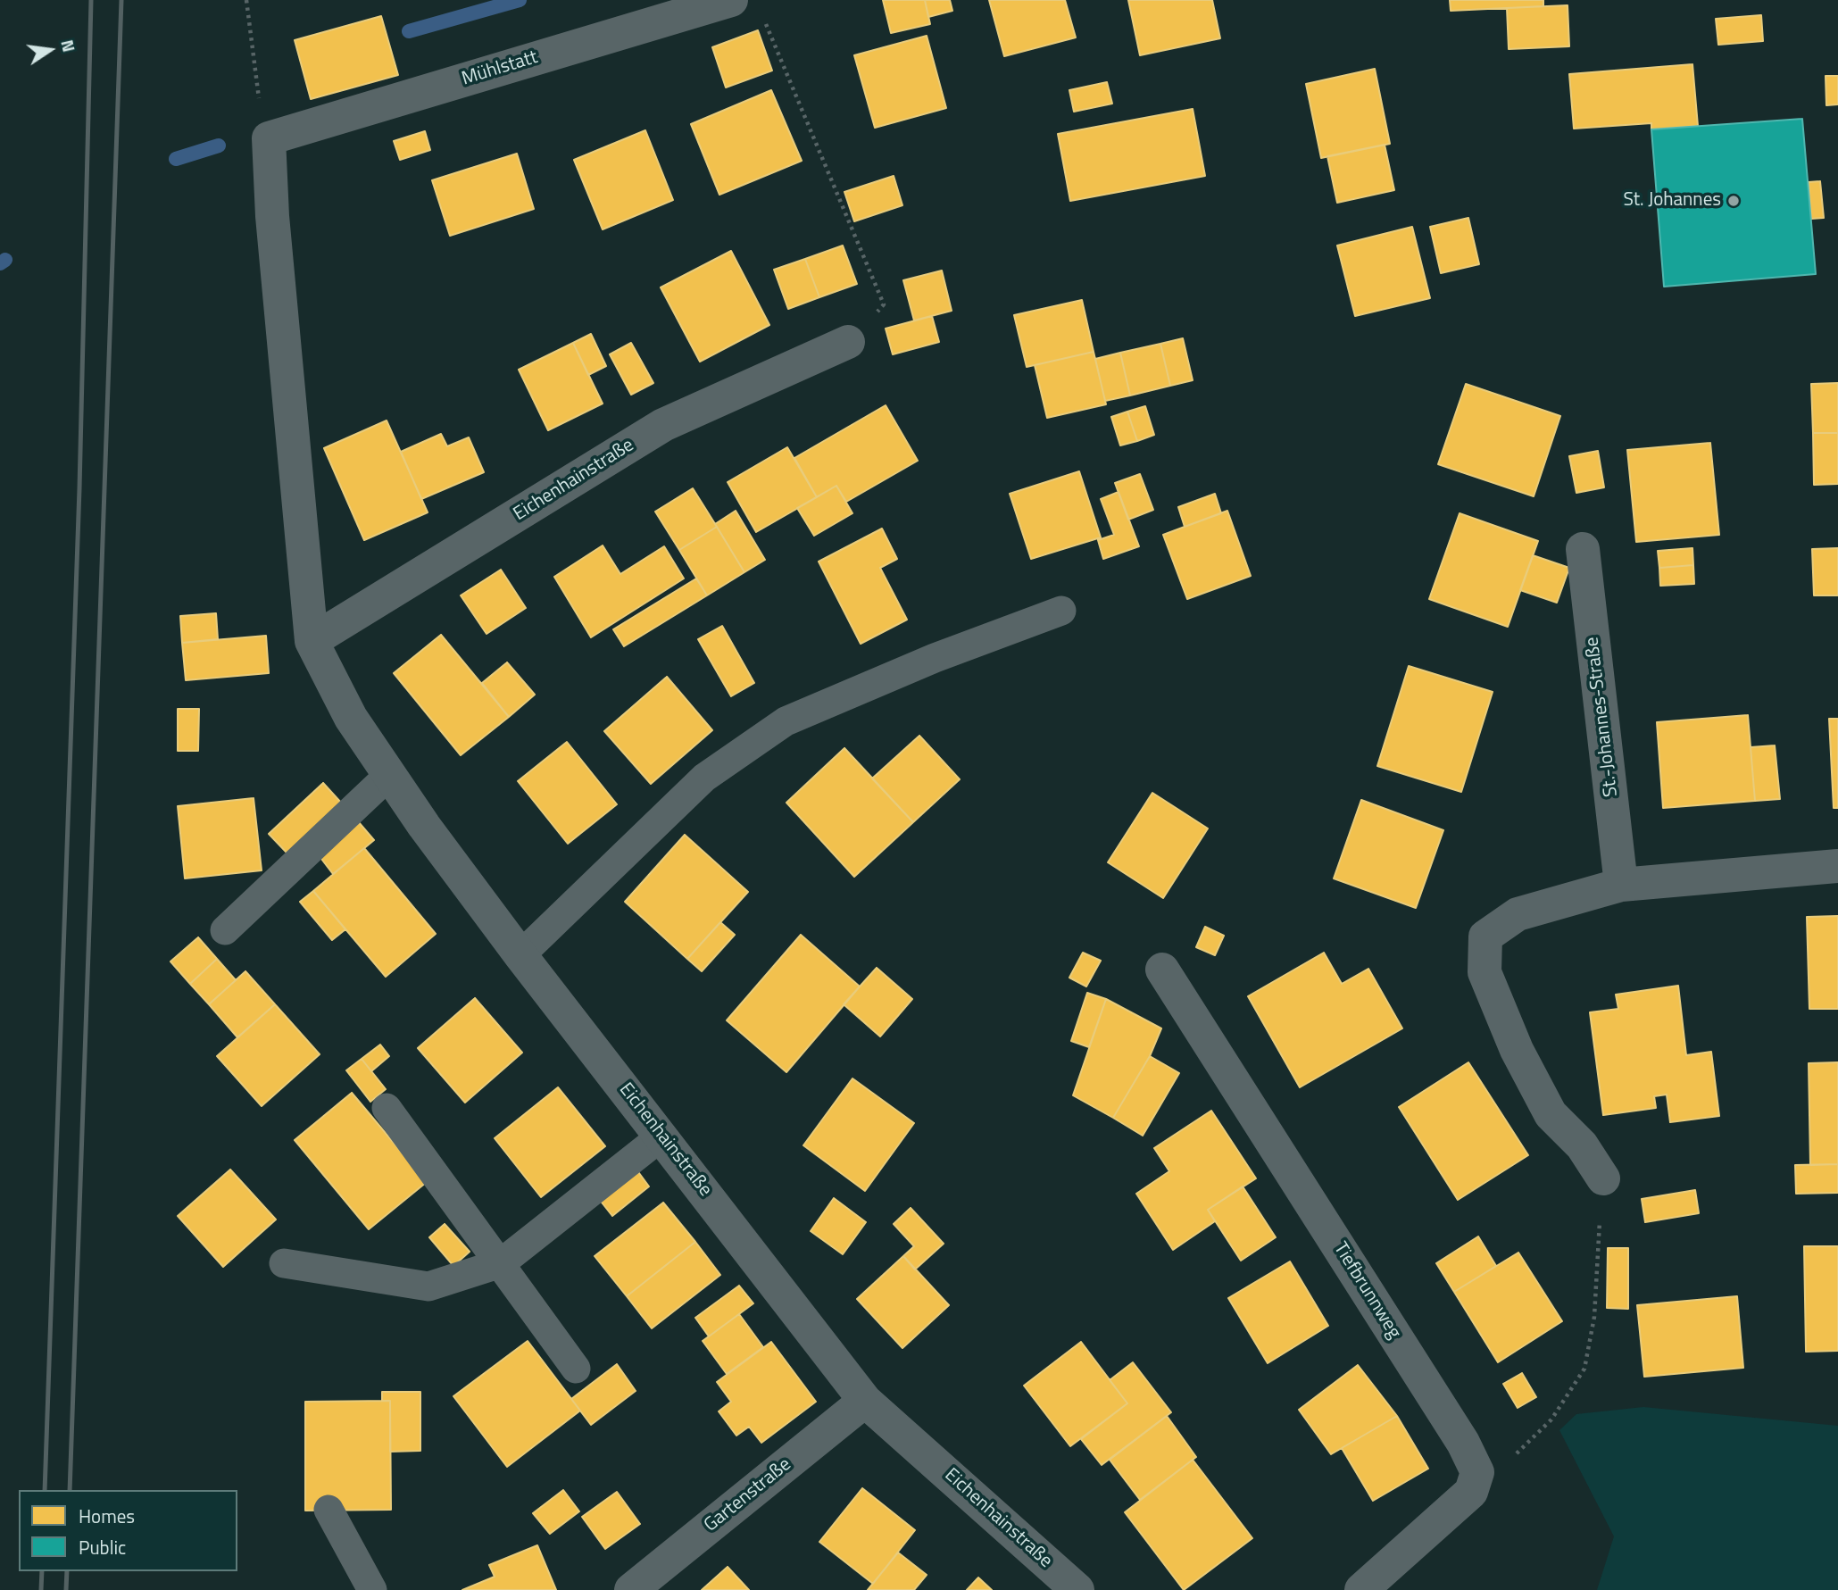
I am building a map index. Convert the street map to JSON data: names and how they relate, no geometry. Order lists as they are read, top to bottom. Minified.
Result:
{"streets":{"street":["Mühlstatt","Eichenhainstraße","St.-Johannes-Straße","Tiefbrunnweg","Gartenstraße"]},"crossings":[["Mühlstatt","Eichenhainstraße"],["Eichenhainstraße","Gartenstraße"]],"places":["St. Johannes"],"legend":["Homes","Public"],"north":"right"}
